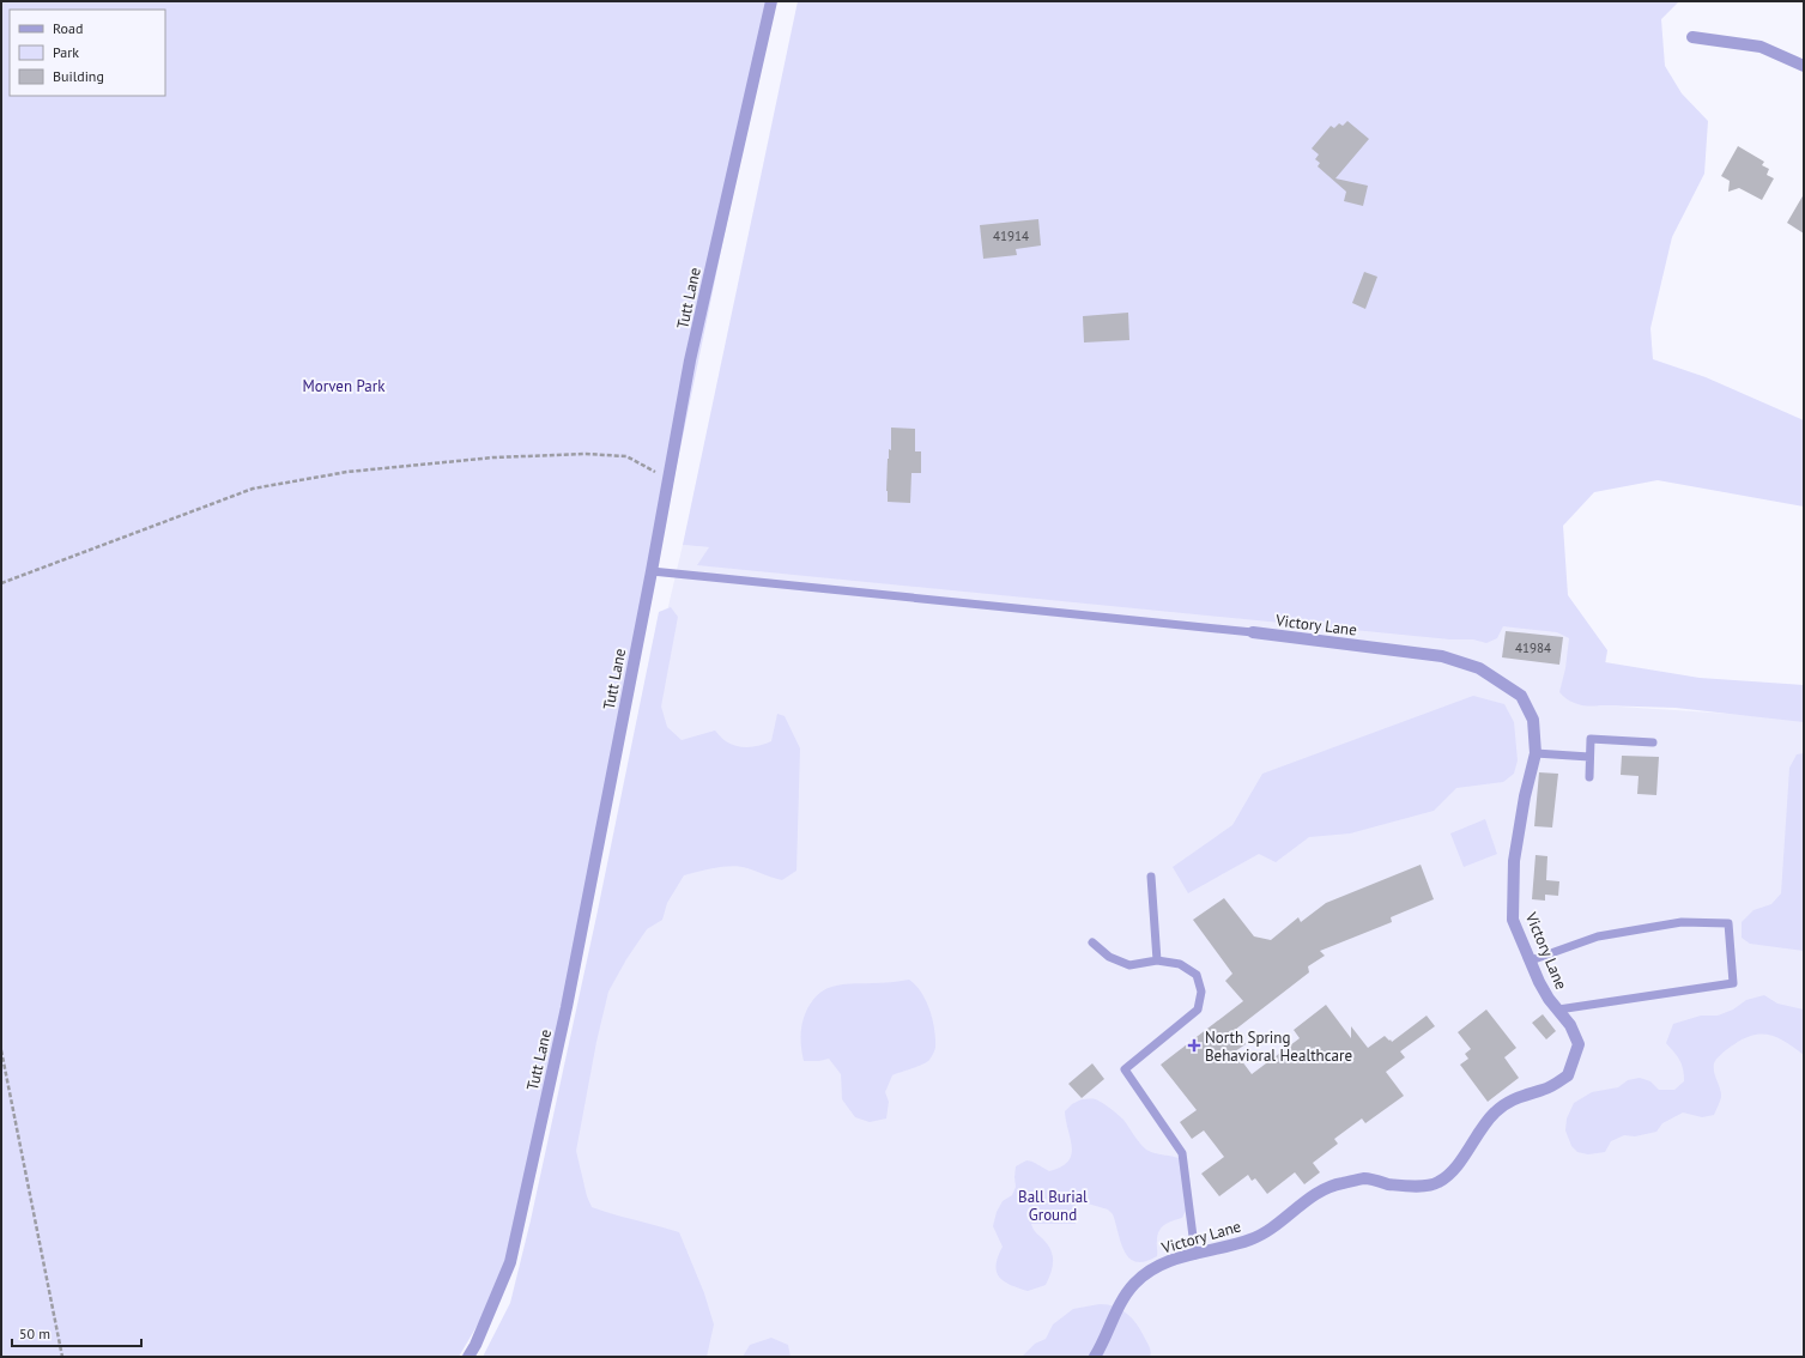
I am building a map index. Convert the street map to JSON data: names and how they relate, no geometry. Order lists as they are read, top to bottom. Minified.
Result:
{"streets":{"street":["Tutt Lane","Victory Lane"]},"parks":["Morven Park","Ball Burial Ground"],"places":{"health":["North Spring Behavioral Healthcare"]},"house_numbers":["41914","41984"],"legend":["Road","Park","Building"],"scale_bar":"50 m"}
